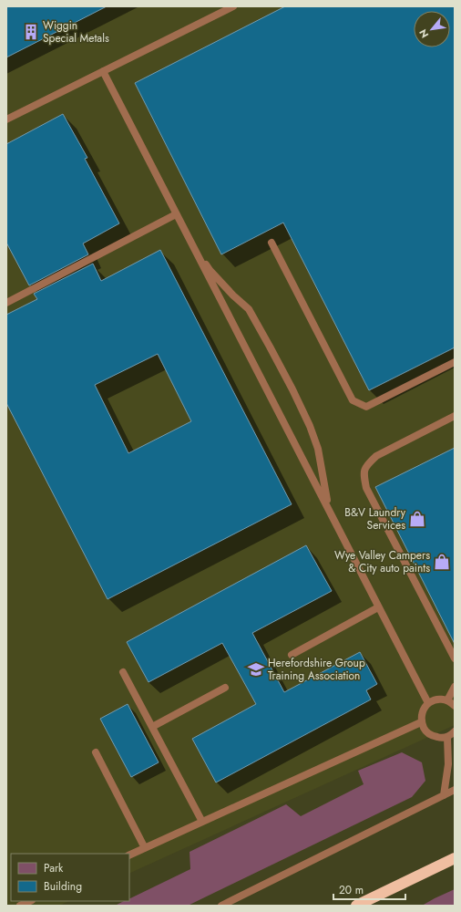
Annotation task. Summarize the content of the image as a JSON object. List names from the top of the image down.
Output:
{
  "places": {
    "building": ["Wiggin Special Metals"],
    "shop": ["B&V Laundry Services", "Wye Valley Campers & City auto paints"],
    "school or university": ["Herefordshire Group Training Association"]
  },
  "legend": ["Park", "Building"],
  "scale_bar": "20 m",
  "north": "bottom left"
}
